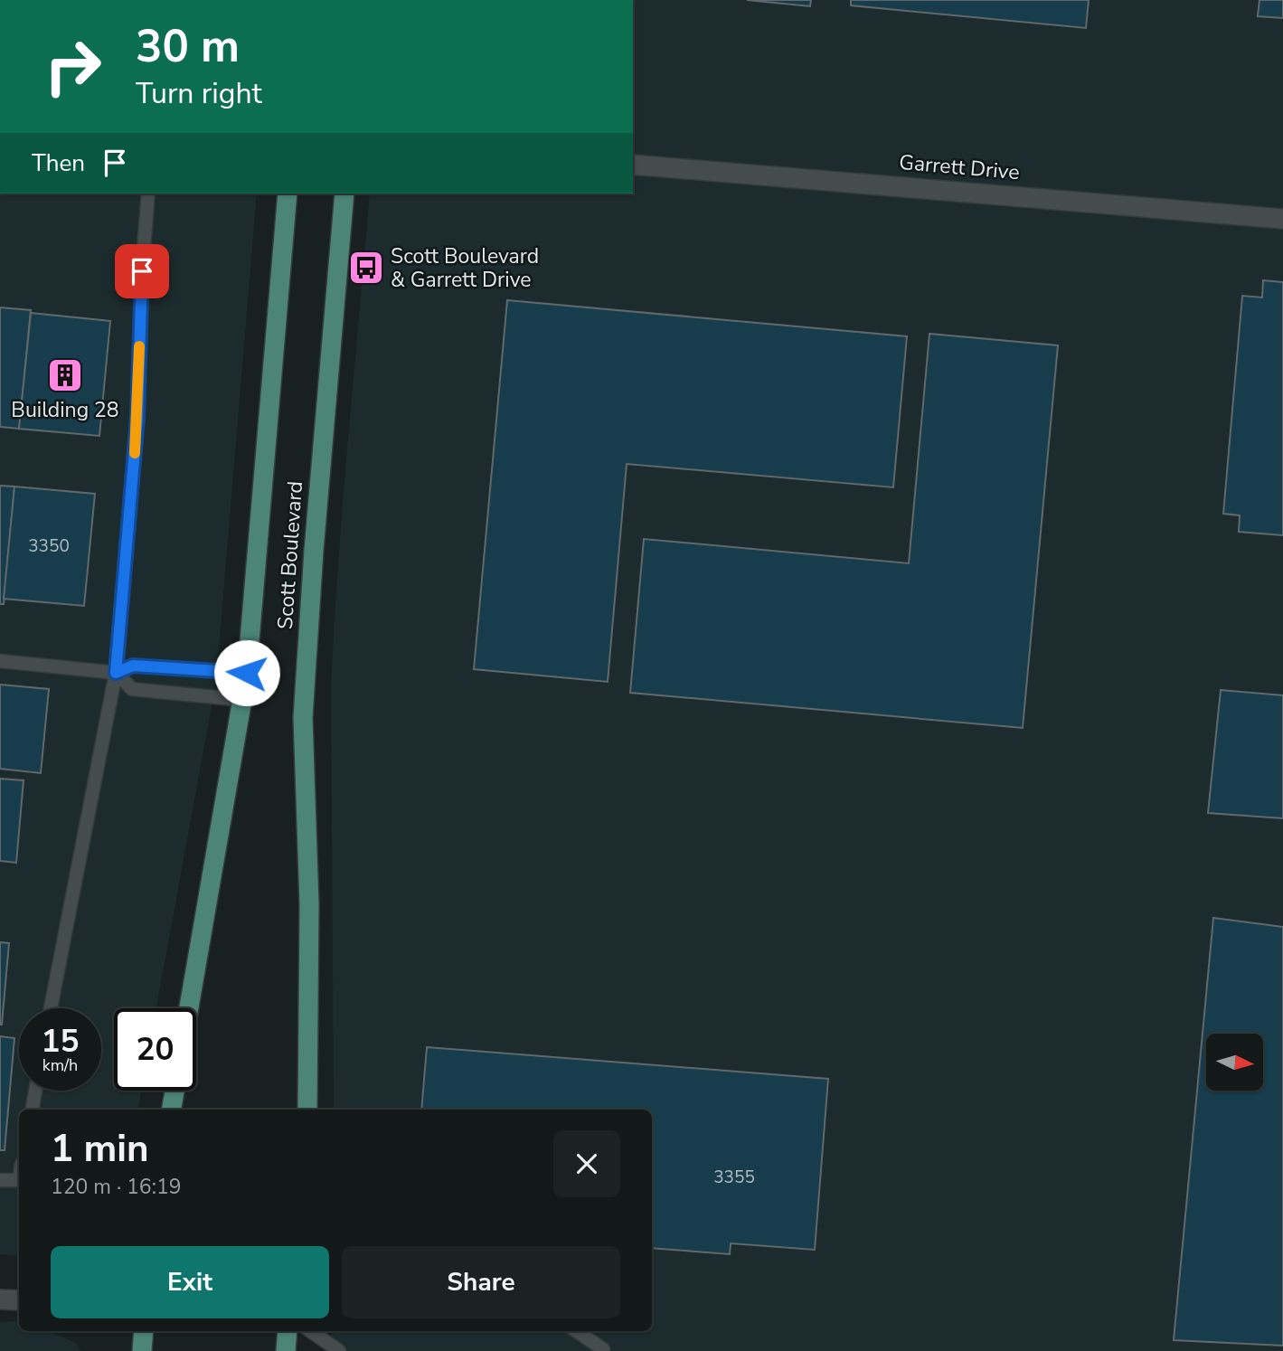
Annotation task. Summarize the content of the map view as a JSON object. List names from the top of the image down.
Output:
{
  "streets": {
    "main road": ["Scott Boulevard"],
    "street": ["Garrett Drive"]
  },
  "places": {
    "bus stop": ["Scott Boulevard & Garrett Drive"],
    "building": ["Building 28"]
  },
  "house_numbers": ["3350", "3355"],
  "north": "right",
  "page": {
    "turn": ["30 m", "Turn right"],
    "then": "Then",
    "speed": "15 km/h",
    "limit": "20",
    "heading": ["1 min", "120 m · 16:19"],
    "buttons": ["Exit", "Share"]
  }
}
